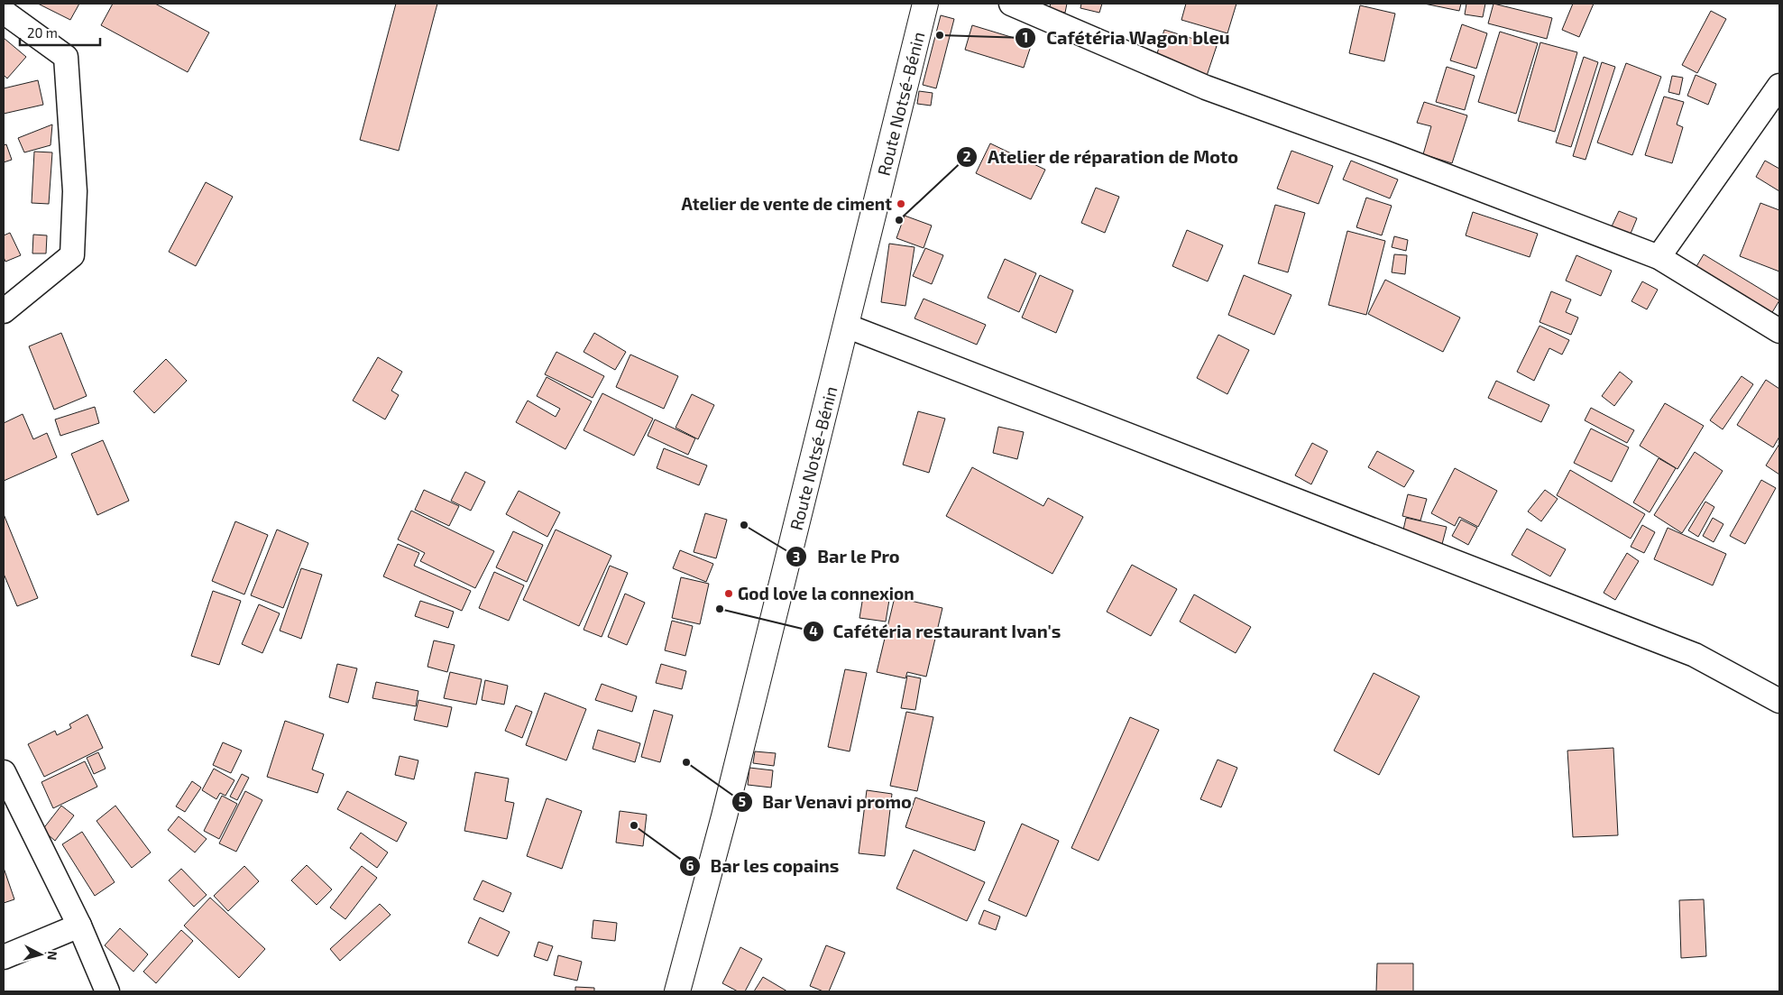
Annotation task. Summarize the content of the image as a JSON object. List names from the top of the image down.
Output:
{
  "streets": {
    "main road": ["Route Notsé-Bénin"]
  },
  "places": [
    "Cafétéria Wagon bleu",
    "Atelier de vente de ciment",
    "Atelier de réparation de Moto",
    "Bar le Pro",
    "God love la connexion",
    "Cafétéria restaurant Ivan's",
    "Bar Venavi promo",
    "Bar les copains"
  ],
  "scale_bar": "20 m",
  "north": "right"
}
